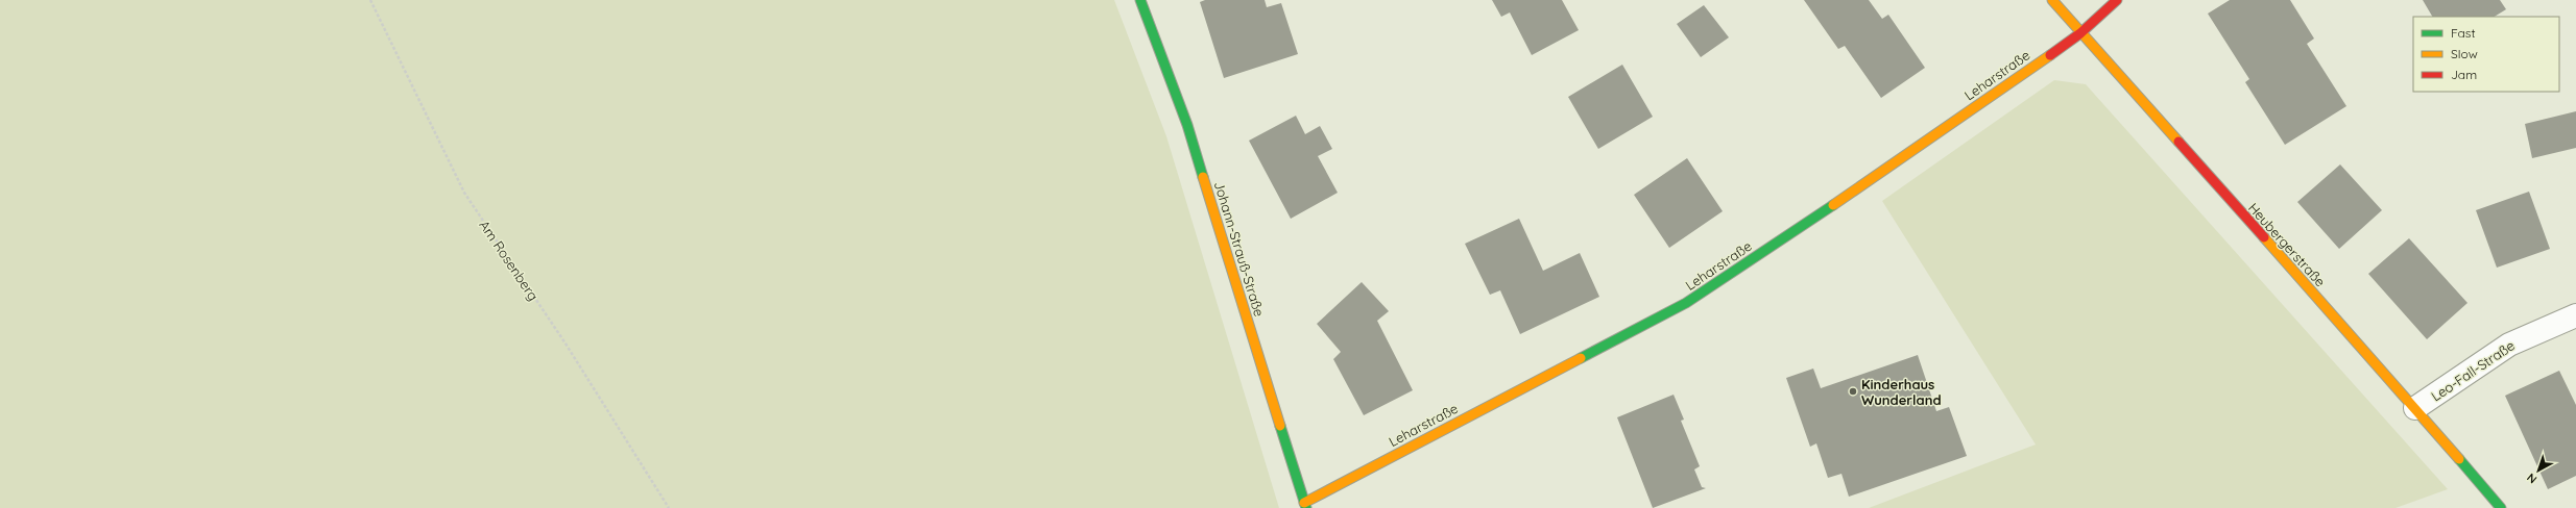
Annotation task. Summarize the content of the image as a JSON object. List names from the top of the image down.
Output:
{
  "streets": {
    "street": [
      "Leharstraße",
      "Heubergerstraße",
      "Johann-Strauß-Straße",
      "Leo-Fall-Straße"
    ],
    "path": ["Am Rosenberg"]
  },
  "crossings": [
    ["Leharstraße", "Heubergerstraße"],
    ["Leharstraße", "Johann-Strauß-Straße"],
    ["Heubergerstraße", "Leo-Fall-Straße"]
  ],
  "places": ["Kinderhaus Wunderland"],
  "legend": ["Fast", "Slow", "Jam"],
  "north": "bottom left"
}
